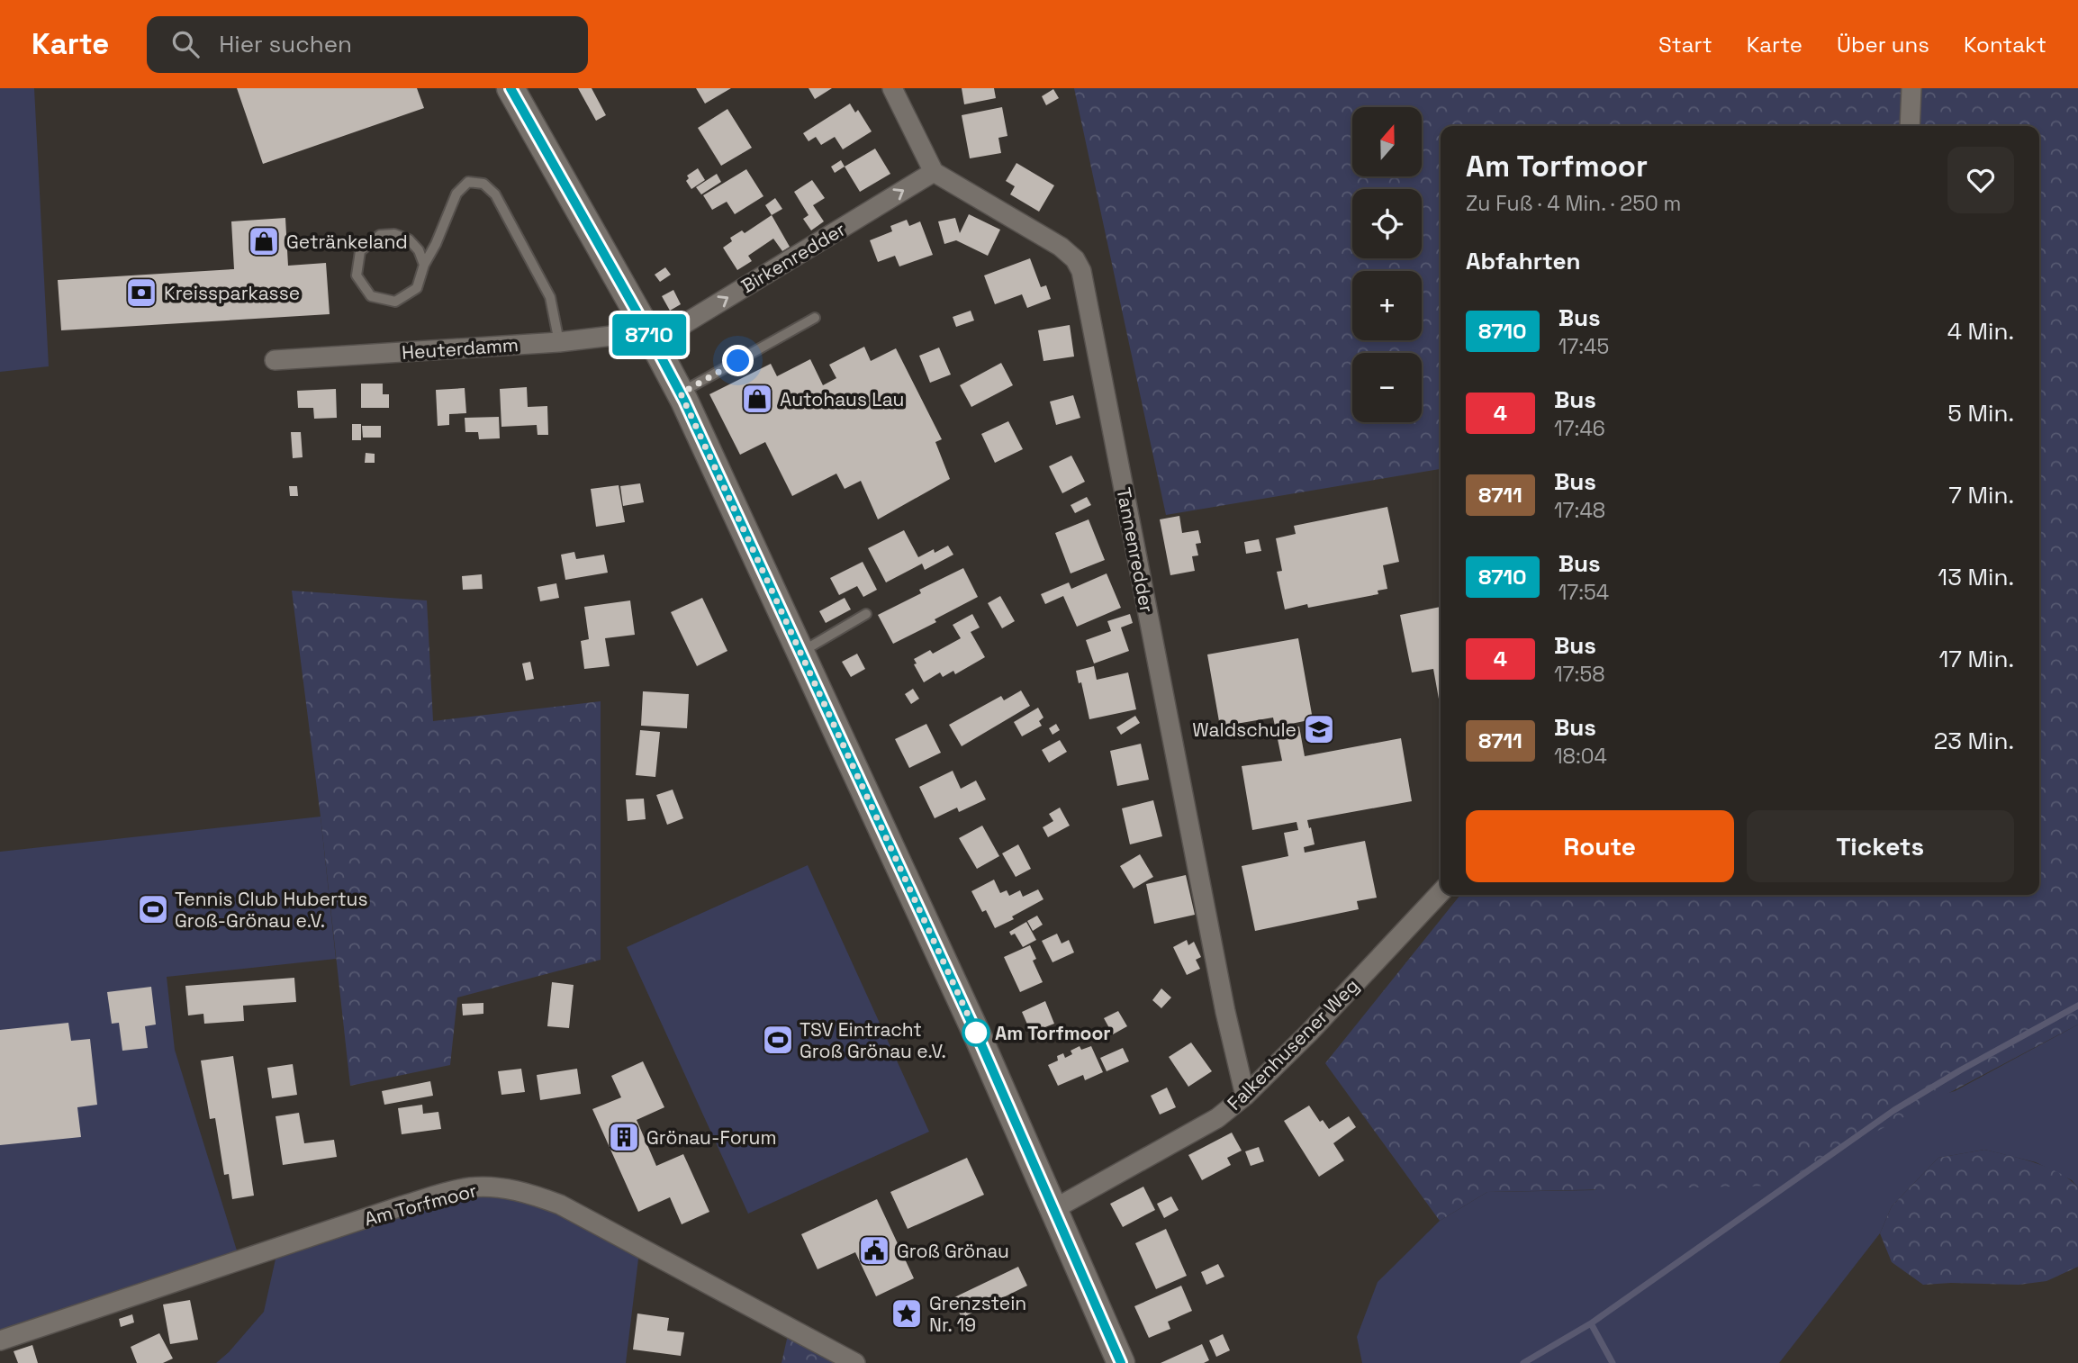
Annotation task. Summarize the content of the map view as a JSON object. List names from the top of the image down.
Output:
{
  "streets": {
    "street": [
      "Birkenredder",
      "Heuterdamm",
      "Tannenredder",
      "Falkenhusener Weg",
      "Am Torfmoor"
    ]
  },
  "crossings": [
    ["Birkenredder", "Heuterdamm"],
    ["Birkenredder", "Tannenredder"],
    ["Tannenredder", "Falkenhusener Weg"]
  ],
  "one_way": ["Birkenredder"],
  "places": {
    "shop": ["Getränkeland", "Autohaus Lau"],
    "bank": ["Kreissparkasse"],
    "school or university": ["Waldschule"],
    "sports": ["Tennis Club Hubertus Groß-Grönau e.V.", "TSV Eintracht Groß Grönau e.V."],
    "other": ["Am Torfmoor"],
    "building": ["Grönau-Forum"],
    "public building": ["Groß Grönau"],
    "place": ["Grenzstein Nr. 19"]
  },
  "lines": ["bus line 8710"],
  "north": "top",
  "page": {
    "header": "Karte",
    "search": "Hier suchen",
    "nav": [
      "Start",
      "Karte",
      "Über uns",
      "Kontakt"
    ],
    "on_map": "8710",
    "map_buttons": ["+", "−"],
    "heading": [
      ["Am Torfmoor", "Zu Fuß · 4 Min. · 250 m"],
      "Abfahrten"
    ],
    "list": [
      {
        "mark": "8710",
        "name": "Bus",
        "note": "17:45",
        "value": "4 Min."
      },
      {
        "mark": "4",
        "name": "Bus",
        "note": "17:46",
        "value": "5 Min."
      },
      {
        "mark": "8711",
        "name": "Bus",
        "note": "17:48",
        "value": "7 Min."
      },
      {
        "mark": "8710",
        "name": "Bus",
        "note": "17:54",
        "value": "13 Min."
      },
      {
        "mark": "4",
        "name": "Bus",
        "note": "17:58",
        "value": "17 Min."
      },
      {
        "mark": "8711",
        "name": "Bus",
        "note": "18:04",
        "value": "23 Min."
      }
    ],
    "buttons": ["Route", "Tickets"]
  }
}
